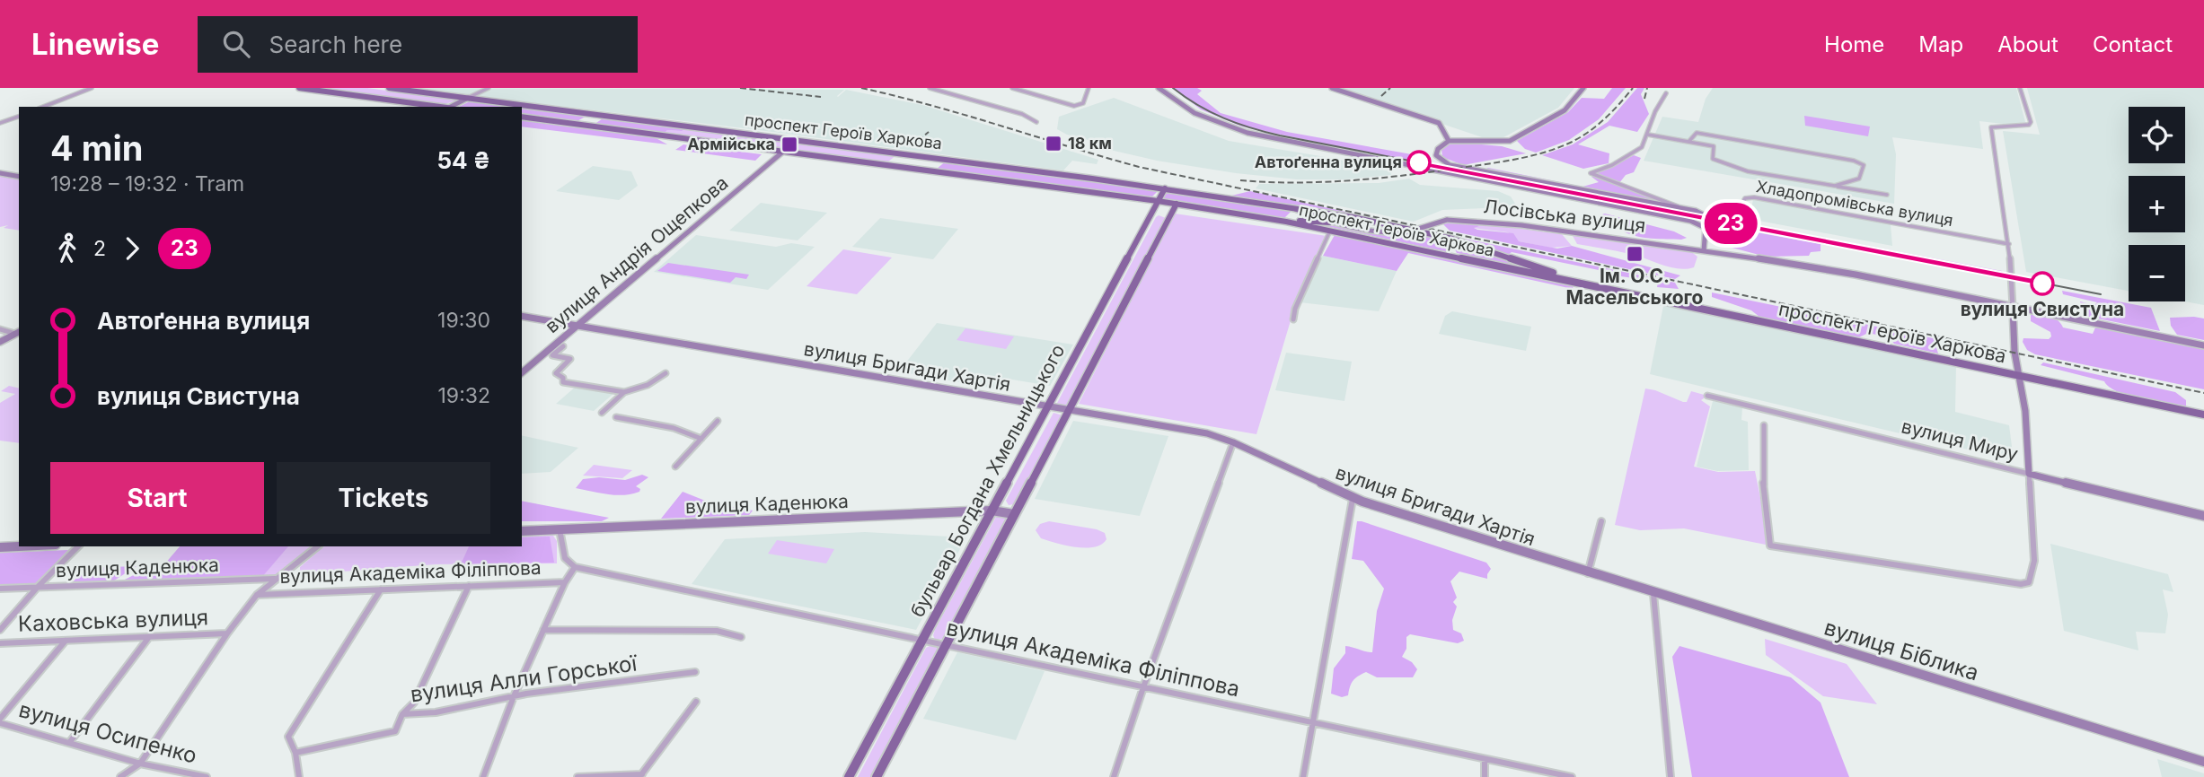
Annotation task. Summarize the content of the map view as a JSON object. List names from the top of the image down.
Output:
{
  "streets": {
    "main road": ["проспект Героїв Харкова", "бульвар Богдана Хмельницького"],
    "street": [
      "Хладопромівська вулиця",
      "Лосівська вулиця",
      "вулиця Андрія Ощепкова",
      "вулиця Бригади Хартія",
      "вулиця Миру",
      "вулиця Каденюка",
      "вулиця Академіка Філіппова",
      "Каховська вулиця",
      "вулиця Біблика",
      "вулиця Алли Горської",
      "вулиця Осипенко"
    ]
  },
  "crossings": [
    ["проспект Героїв Харкова", "Лосівська вулиця"],
    ["проспект Героїв Харкова", "вулиця Андрія Ощепкова"],
    ["проспект Героїв Харкова", "бульвар Богдана Хмельницького"],
    ["вулиця Андрія Ощепкова", "вулиця Бригади Хартія"],
    ["вулиця Бригади Хартія", "бульвар Богдана Хмельницького"],
    ["вулиця Бригади Хартія", "вулиця Біблика"],
    ["бульвар Богдана Хмельницького", "вулиця Каденюка"],
    ["бульвар Богдана Хмельницького", "вулиця Академіка Філіппова"],
    ["вулиця Каденюка", "вулиця Академіка Філіппова"]
  ],
  "places": {
    "transit": ["18 км", "Армійська", "Ім. О.С. Масельського"],
    "other": ["Автоґенна вулиця", "вулиця Свистуна"]
  },
  "lines": ["tram line 23"],
  "page": {
    "header": "Linewise",
    "search": "Search here",
    "nav": [
      "Home",
      "Map",
      "About",
      "Contact"
    ],
    "on_map": "23",
    "map_buttons": ["+", "−"],
    "heading": ["4 min", "19:28 – 19:32 · Tram", "54 ₴"],
    "legs": ["2", "23"],
    "list": [
      {
        "name": "Автоґенна вулиця",
        "value": "19:30"
      },
      {
        "name": "вулиця Свистуна",
        "value": "19:32"
      }
    ],
    "buttons": ["Start", "Tickets"]
  }
}
